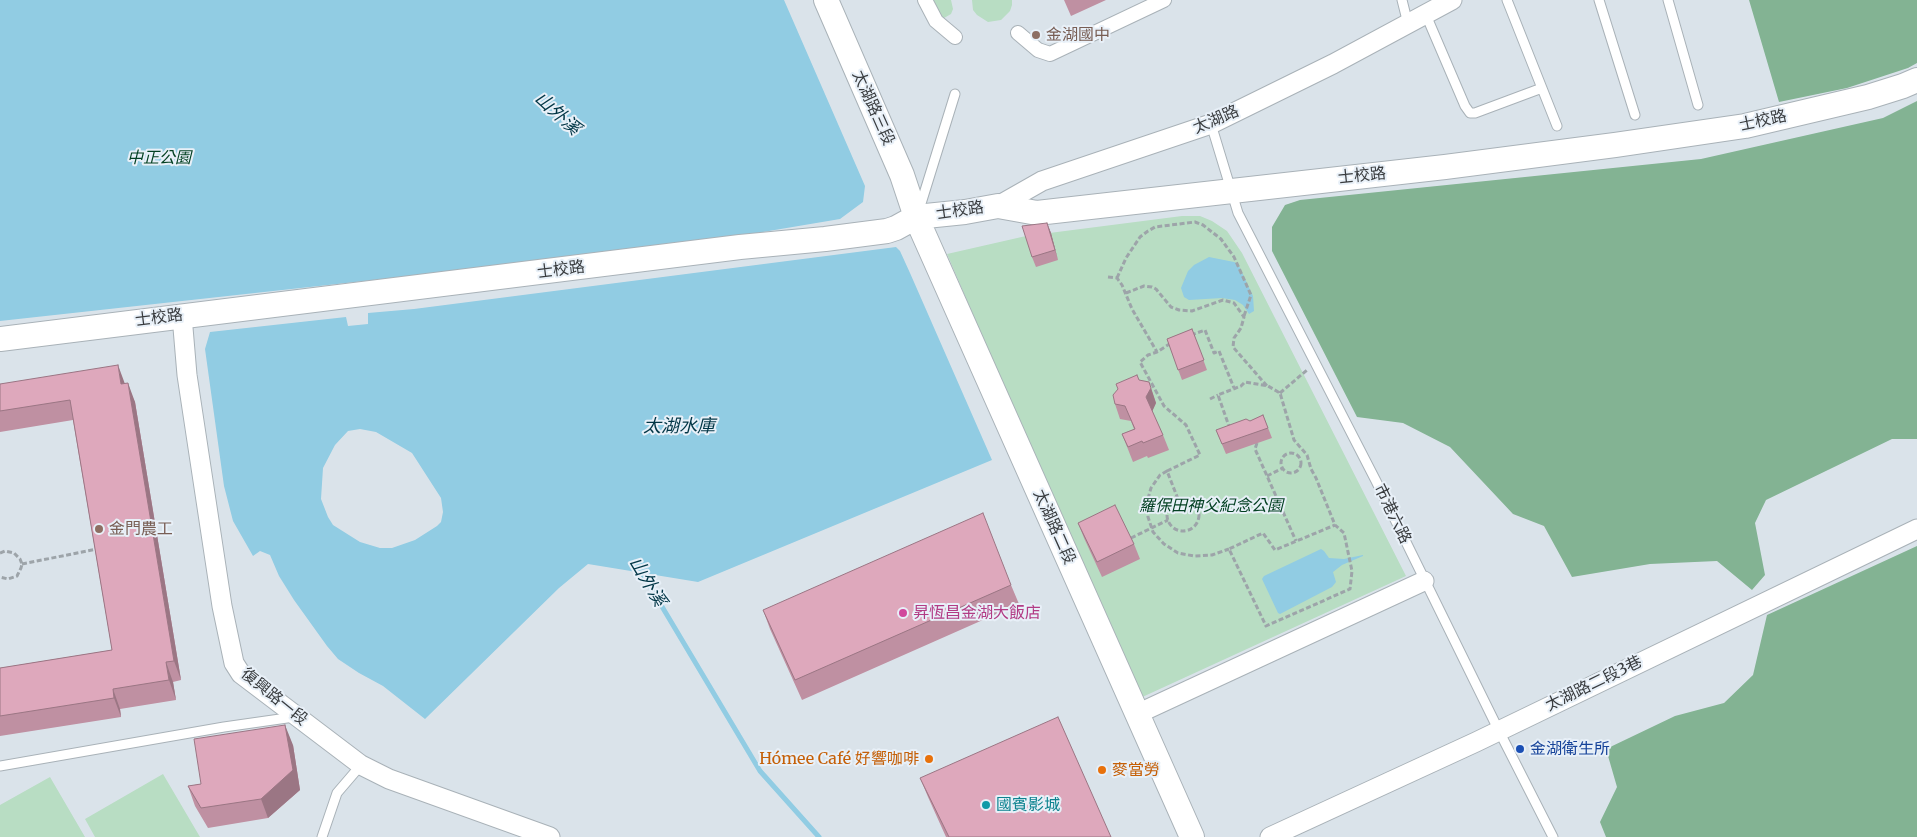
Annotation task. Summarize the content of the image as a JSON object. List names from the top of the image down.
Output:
{
  "streets": {
    "street": [
      "太湖路三段",
      "太湖路",
      "士校路",
      "太湖路二段",
      "太湖路二段3巷",
      "復興路一段"
    ],
    "lane": ["市港六路"]
  },
  "crossings": [
    ["太湖路三段", "士校路"],
    ["太湖路三段", "太湖路二段"],
    ["太湖路", "士校路"],
    ["太湖路", "市港六路"],
    ["士校路", "市港六路"],
    ["士校路", "太湖路二段"],
    ["士校路", "復興路一段"],
    ["市港六路", "太湖路二段3巷"]
  ],
  "water": ["山外溪", "太湖水庫"],
  "parks": ["中正公園", "羅保田神父紀念公園"],
  "places": [
    "金湖國中",
    "金門農工",
    "昇恆昌金湖大飯店",
    "金湖衛生所",
    "Hómee Café 好響咖啡",
    "麥當勞",
    "國賓影城"
  ]
}
